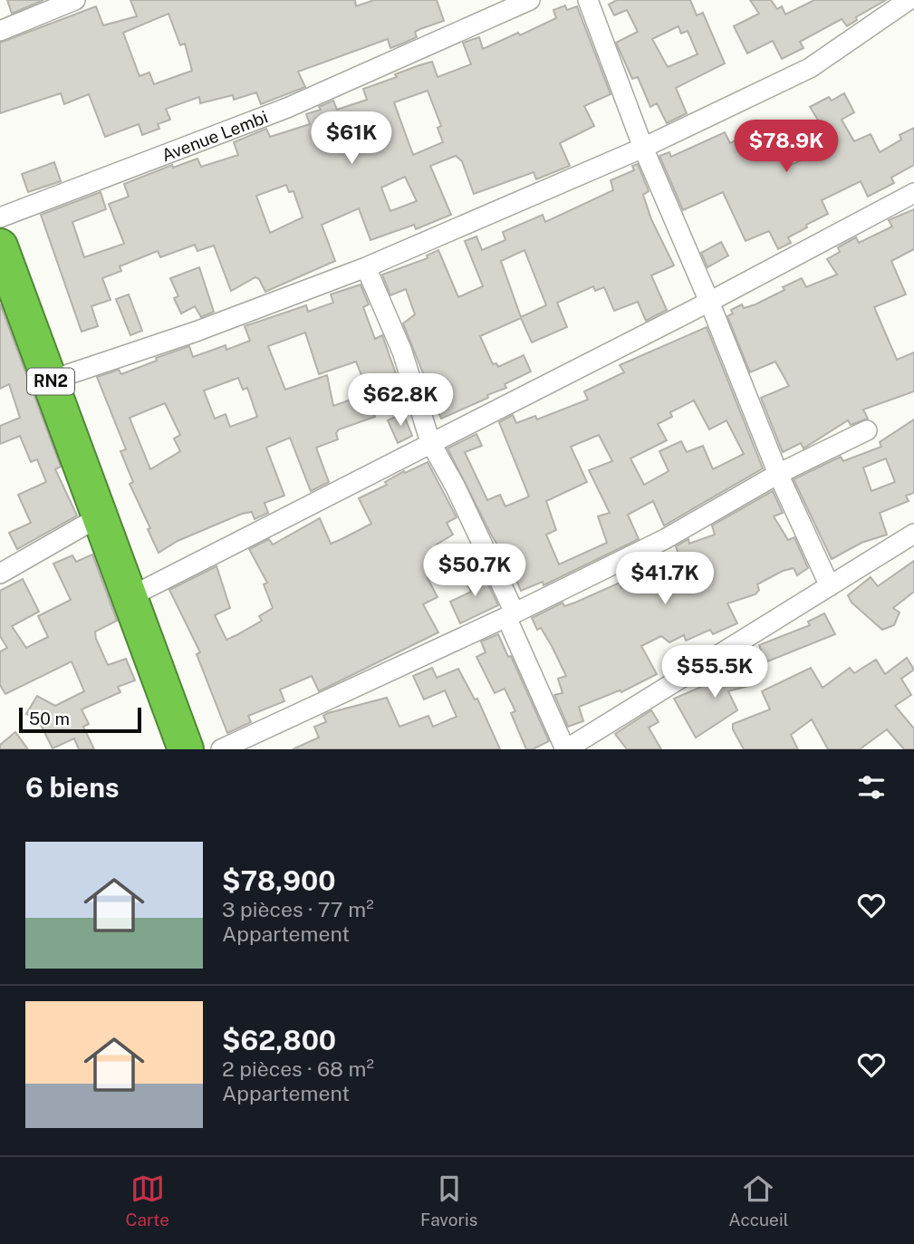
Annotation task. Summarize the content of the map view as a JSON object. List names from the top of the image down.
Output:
{
  "streets": {
    "highway": ["RN2"],
    "street": ["Avenue Lembi"]
  },
  "scale_bar": "50 m",
  "page": {
    "price": [
      "$61K",
      "$78.9K",
      "$62.8K",
      "$50.7K",
      "$41.7K",
      "$55.5K"
    ],
    "scale": "50 m",
    "heading": "6 biens",
    "list": [
      {
        "name": "$78,900",
        "note": "3 pièces · 77 m² · Appartement"
      },
      {
        "name": "$62,800",
        "note": "2 pièces · 68 m² · Appartement"
      }
    ],
    "tabs": ["Carte", "Favoris", "Accueil"]
  }
}
